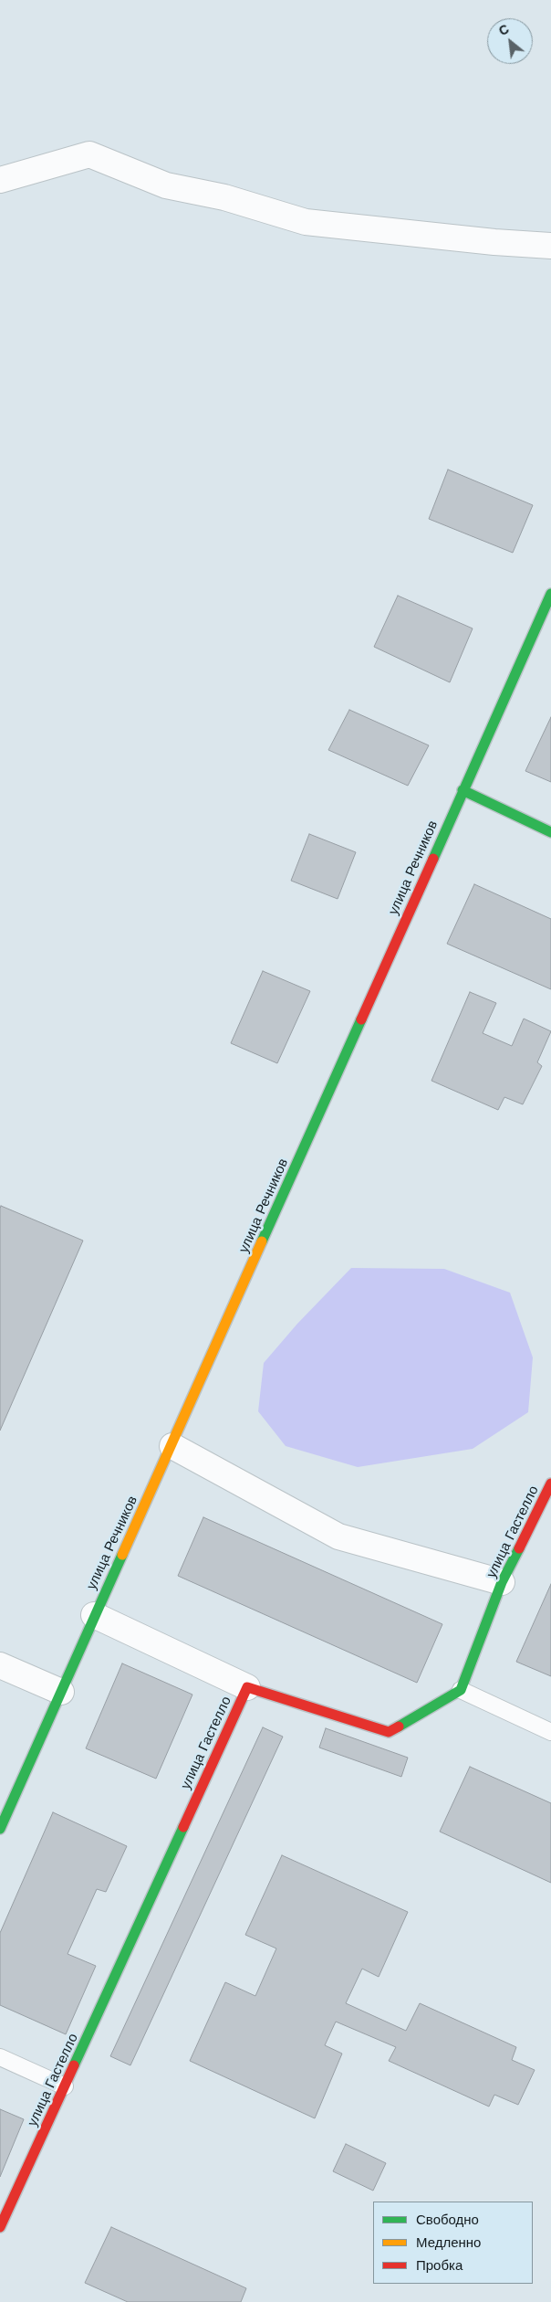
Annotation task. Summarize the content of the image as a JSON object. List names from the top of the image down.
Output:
{
  "streets": {
    "street": ["улица Речников", "улица Гастелло"]
  },
  "legend": ["Свободно", "Медленно", "Пробка"],
  "north": "top left"
}
